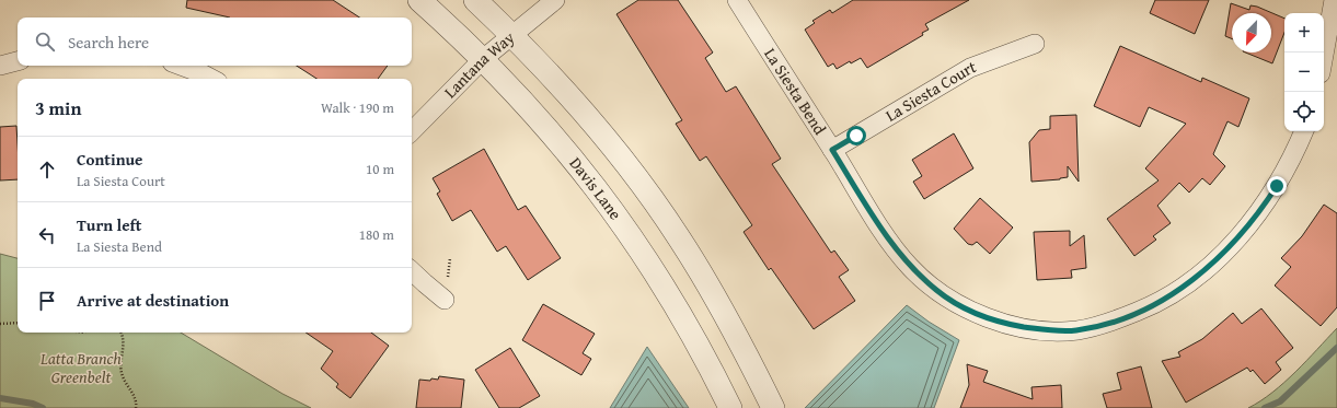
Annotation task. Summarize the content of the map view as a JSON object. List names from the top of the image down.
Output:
{
  "streets": {
    "street": [
      "Lantana Way",
      "La Siesta Bend",
      "La Siesta Court",
      "Davis Lane"
    ]
  },
  "crossings": [
    ["Lantana Way", "Davis Lane"],
    ["La Siesta Bend", "La Siesta Court"]
  ],
  "parks": ["Latta Branch Greenbelt"],
  "north": "bottom left",
  "page": {
    "map_buttons": ["+", "−"],
    "search": "Search here",
    "heading": ["3 min", "Walk · 190 m"],
    "list": [
      ["Continue", "La Siesta Court", "10 m"],
      ["Turn left", "La Siesta Bend", "180 m"],
      "Arrive at destination"
    ]
  }
}
